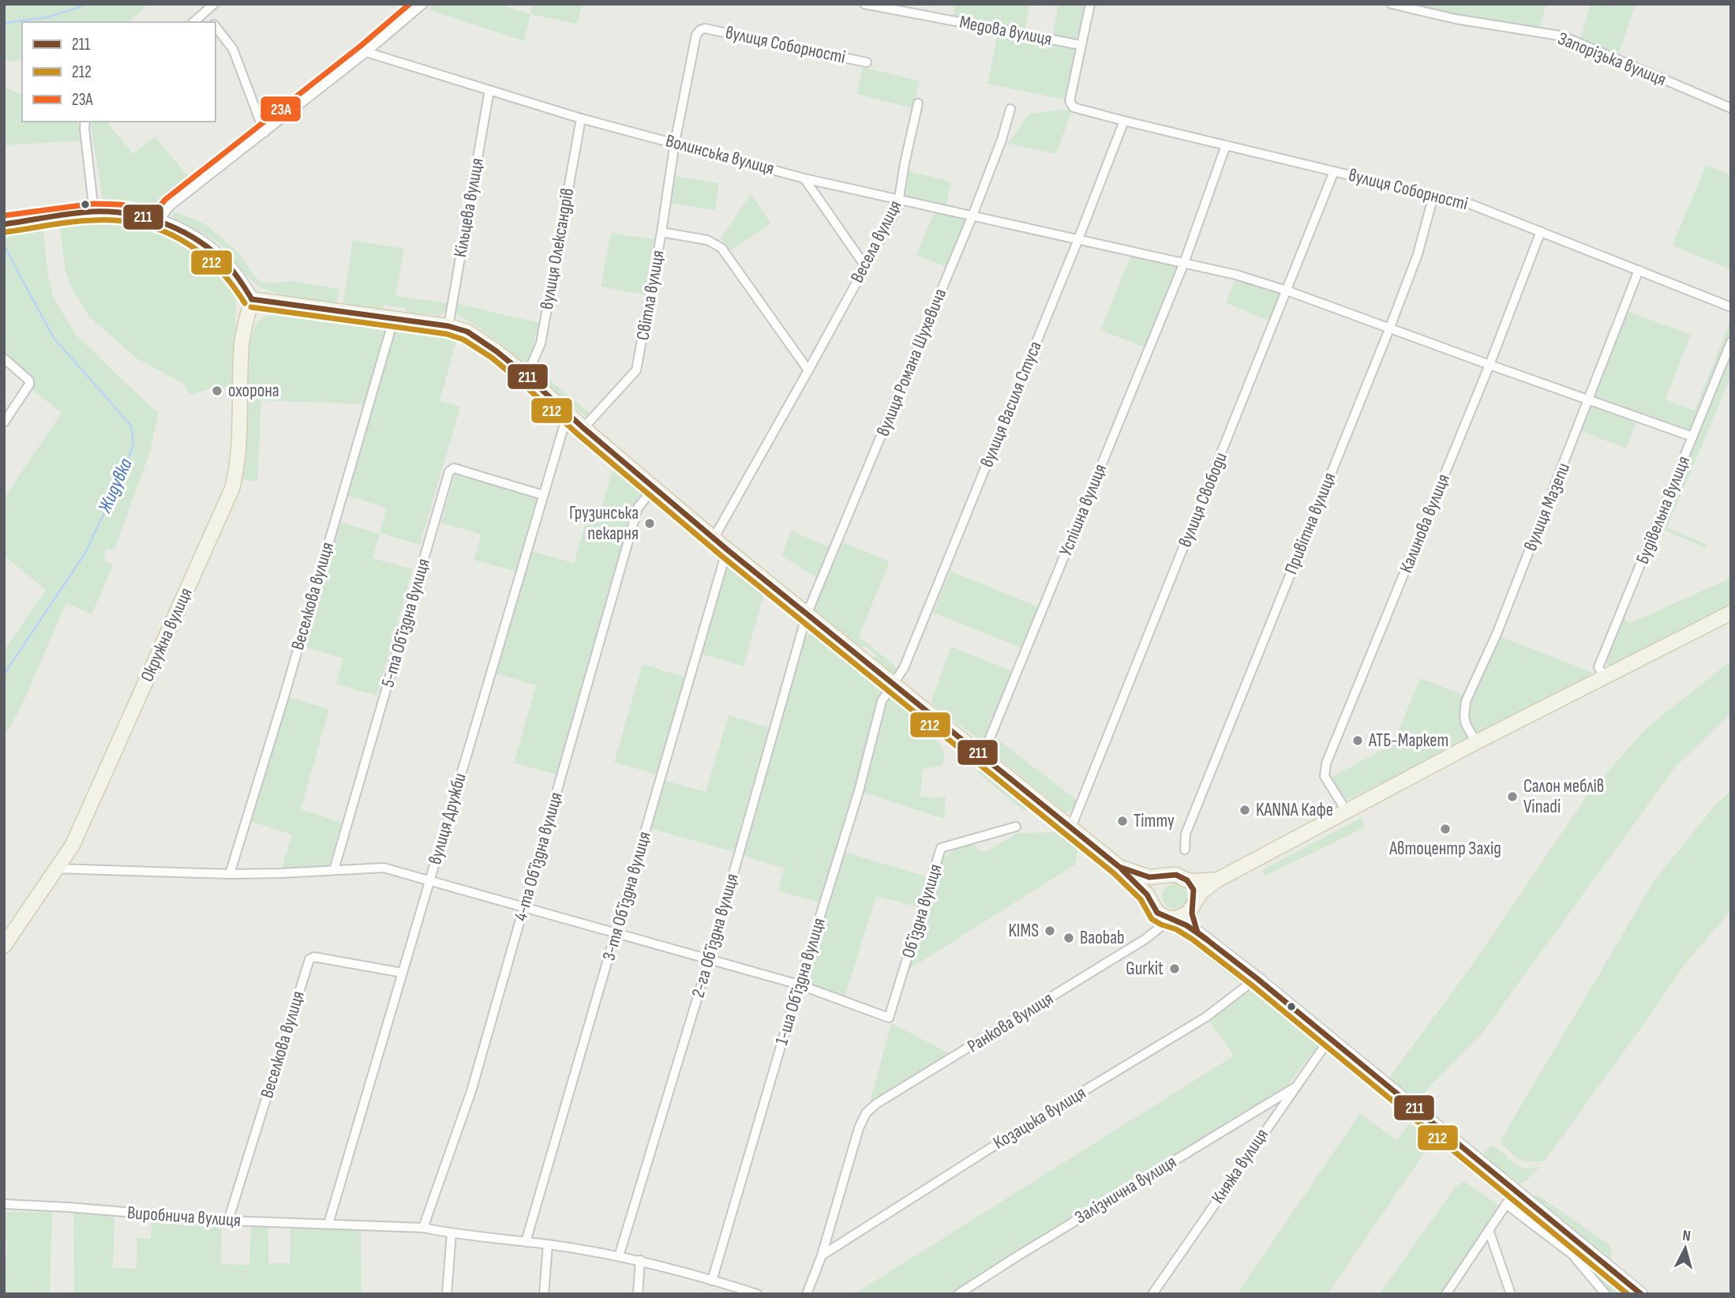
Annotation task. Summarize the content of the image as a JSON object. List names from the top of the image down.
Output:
{
  "streets": {
    "main road": ["Окружна вулиця"],
    "street": [
      "Медова вулиця",
      "вулиця Соборності",
      "Запорізька вулиця",
      "Волинська вулиця",
      "Кільцева вулиця",
      "Весела вулиця",
      "вулиця Олександрів",
      "Світла вулиця",
      "вулиця Романа Шухевича",
      "вулиця Василя Стуса",
      "вулиця Свободи",
      "вулиця Мазепи",
      "Успішна вулиця",
      "Будівельна вулиця",
      "Привітна вулиця",
      "Калинова вулиця",
      "Веселкова вулиця",
      "5-та Обʼїздна вулиця",
      "вулиця Дружби",
      "4-та Обʼїздна вулиця",
      "3-тя Обʼїздна вулиця",
      "Обʼїздна вулиця",
      "2-га Обʼїздна вулиця",
      "1-ша Обʼїздна вулиця",
      "Ранкова вулиця",
      "Козацька вулиця",
      "Княжа вулиця",
      "Залізнична вулиця",
      "Виробнича вулиця"
    ]
  },
  "crossings": [
    ["Медова вулиця", "вулиця Соборності"],
    ["вулиця Соборності", "Світла вулиця"],
    ["вулиця Соборності", "вулиця Василя Стуса"],
    ["вулиця Соборності", "вулиця Свободи"],
    ["вулиця Соборності", "вулиця Мазепи"],
    ["вулиця Соборності", "Успішна вулиця"],
    ["вулиця Соборності", "Привітна вулиця"],
    ["вулиця Соборності", "Калинова вулиця"],
    ["Волинська вулиця", "Кільцева вулиця"],
    ["Волинська вулиця", "Весела вулиця"],
    ["Волинська вулиця", "вулиця Олександрів"],
    ["Волинська вулиця", "Світла вулиця"],
    ["Волинська вулиця", "вулиця Романа Шухевича"],
    ["Волинська вулиця", "вулиця Василя Стуса"],
    ["Волинська вулиця", "вулиця Свободи"],
    ["Волинська вулиця", "вулиця Мазепи"],
    ["Волинська вулиця", "Успішна вулиця"],
    ["Волинська вулиця", "Будівельна вулиця"],
    ["Волинська вулиця", "Привітна вулиця"],
    ["Волинська вулиця", "Калинова вулиця"],
    ["вулиця Романа Шухевича", "2-га Обʼїздна вулиця"],
    ["вулиця Василя Стуса", "1-ша Обʼїздна вулиця"],
    ["Веселкова вулиця", "вулиця Дружби"],
    ["Веселкова вулиця", "Виробнича вулиця"],
    ["5-та Обʼїздна вулиця", "вулиця Дружби"],
    ["вулиця Дружби", "Виробнича вулиця"],
    ["4-та Обʼїздна вулиця", "Виробнича вулиця"],
    ["3-тя Обʼїздна вулиця", "Виробнича вулиця"],
    ["Обʼїздна вулиця", "1-ша Обʼїздна вулиця"],
    ["2-га Обʼїздна вулиця", "Виробнича вулиця"],
    ["1-ша Обʼїздна вулиця", "Виробнича вулиця"],
    ["Ранкова вулиця", "Козацька вулиця"],
    ["Княжа вулиця", "Залізнична вулиця"]
  ],
  "water": ["Жидувка"],
  "places": [
    "охорона",
    "Грузинська пекарня",
    "АТБ-Маркет",
    "Салон меблів Vinadi",
    "KANNA Кафе",
    "Timmy",
    "Автоцентр Захід",
    "KIMS",
    "Baobab",
    "Gurkit"
  ],
  "lines": ["transit line 23А", "transit line 211", "transit line 212"],
  "legend": ["211", "212", "23А"],
  "north": "top"
}
